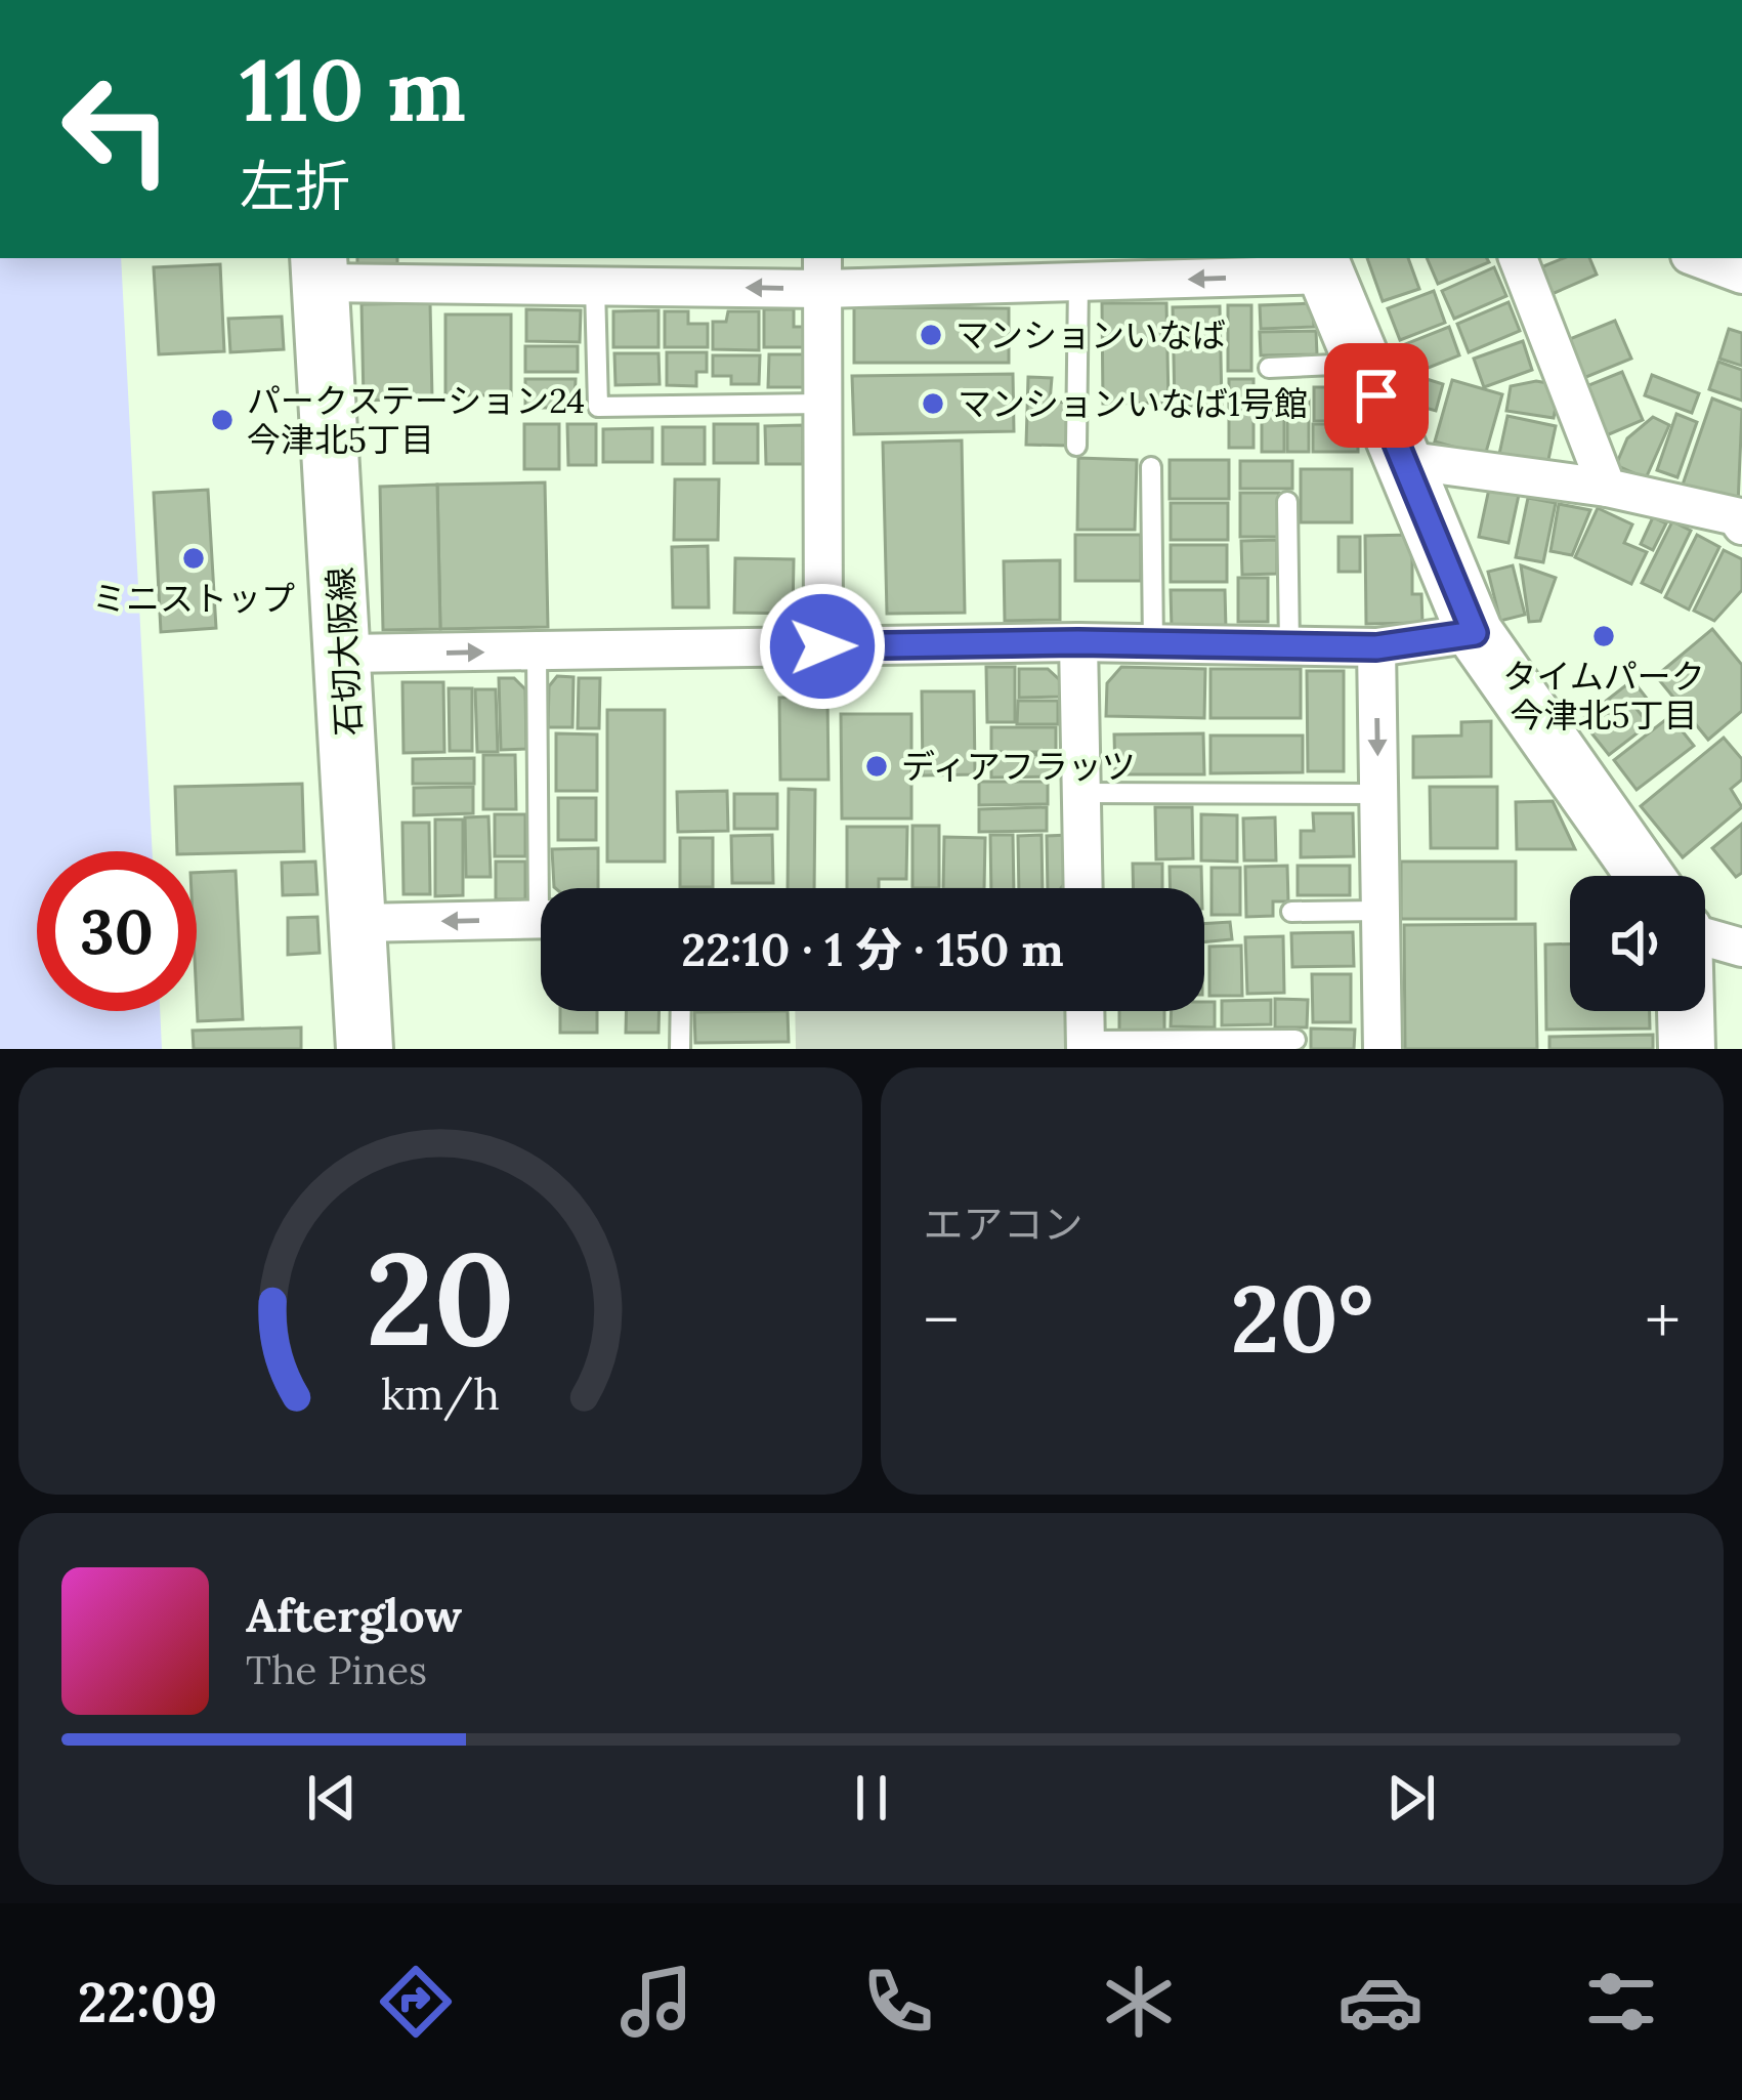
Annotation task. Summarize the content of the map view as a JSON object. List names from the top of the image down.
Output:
{
  "streets": {
    "street": ["石切大阪線"]
  },
  "places": [
    "マンションいなば",
    "マンションいなば1号館",
    "パークステーション24 今津北5丁目",
    "ミニストップ",
    "タイムパーク 今津北5丁目",
    "ディアフラッツ"
  ],
  "page": {
    "turn": ["110 m", "左折"],
    "limit": "30",
    "trip": "22:10 · 1 分 · 150 m",
    "tile": "エアコン",
    "heat": ["−", "20°", "+"],
    "song": ["Afterglow", "The Pines"],
    "tabs": "22:09",
    "gauge": ["20", "km/h"]
  }
}
